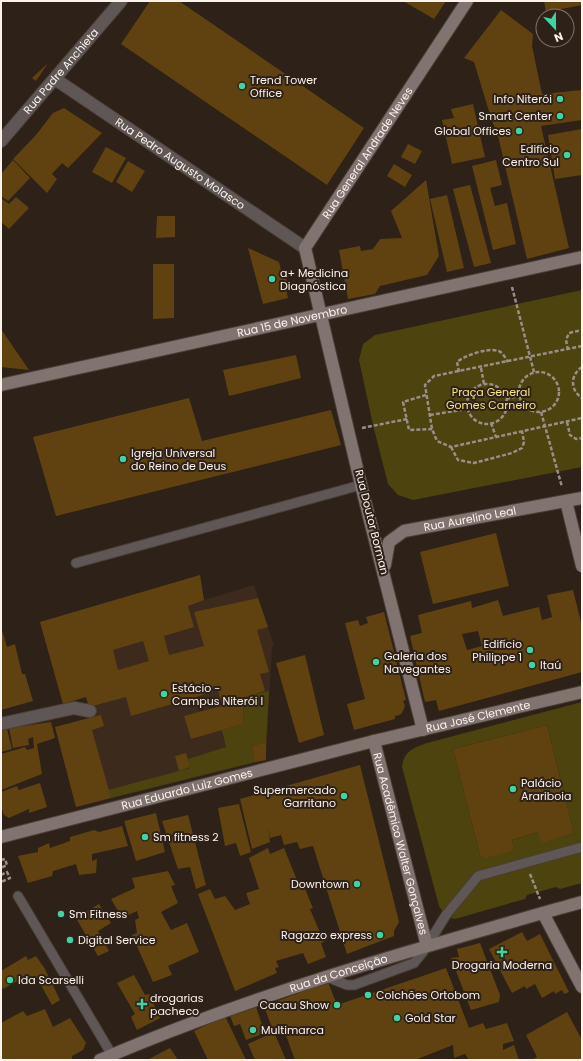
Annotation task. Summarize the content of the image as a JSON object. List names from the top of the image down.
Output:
{
  "streets": {
    "street": [
      "Rua Padre Anchieta",
      "Rua General Andrade Neves",
      "Rua Pedro Augusto Molasco",
      "Rua 15 de Novembro",
      "Rua Aurelino Leal",
      "Rua Doutor Borman",
      "Rua José Clemente",
      "Rua Eduardo Luiz Gomes",
      "Rua Acadêmico Walter Gonçalves",
      "Rua da Conceição"
    ]
  },
  "crossings": [
    ["Rua Padre Anchieta", "Rua Pedro Augusto Molasco"],
    ["Rua General Andrade Neves", "Rua Pedro Augusto Molasco"],
    ["Rua 15 de Novembro", "Rua Doutor Borman"],
    ["Rua Aurelino Leal", "Rua Doutor Borman"],
    ["Rua Doutor Borman", "Rua José Clemente"],
    ["Rua José Clemente", "Rua Eduardo Luiz Gomes"],
    ["Rua José Clemente", "Rua Acadêmico Walter Gonçalves"],
    ["Rua Eduardo Luiz Gomes", "Rua Acadêmico Walter Gonçalves"],
    ["Rua Acadêmico Walter Gonçalves", "Rua da Conceição"]
  ],
  "parks": ["Praça General Gomes Carneiro"],
  "places": {
    "other": [
      "Trend Tower Office",
      "Info Niterói",
      "Smart Center",
      "Global Offices",
      "Edifício Centro Sul",
      "a+ Medicina Diagnóstica",
      "Igreja Universal do Reino de Deus",
      "Edifício Philippe 1",
      "Galeria dos Navegantes",
      "Itaú",
      "Estácio - Campus Niterói I",
      "Palácio Arariboia",
      "Supermercado Garritano",
      "Sm fitness 2",
      "Downtown",
      "Sm Fitness",
      "Ragazzo express",
      "Digital Service",
      "Ida Scarselli",
      "Colchões Ortobom",
      "Cacau Show",
      "Gold Star",
      "Multimarca"
    ],
    "health": ["Drogaria Moderna", "drogarias pacheco"]
  },
  "north": "bottom"
}
